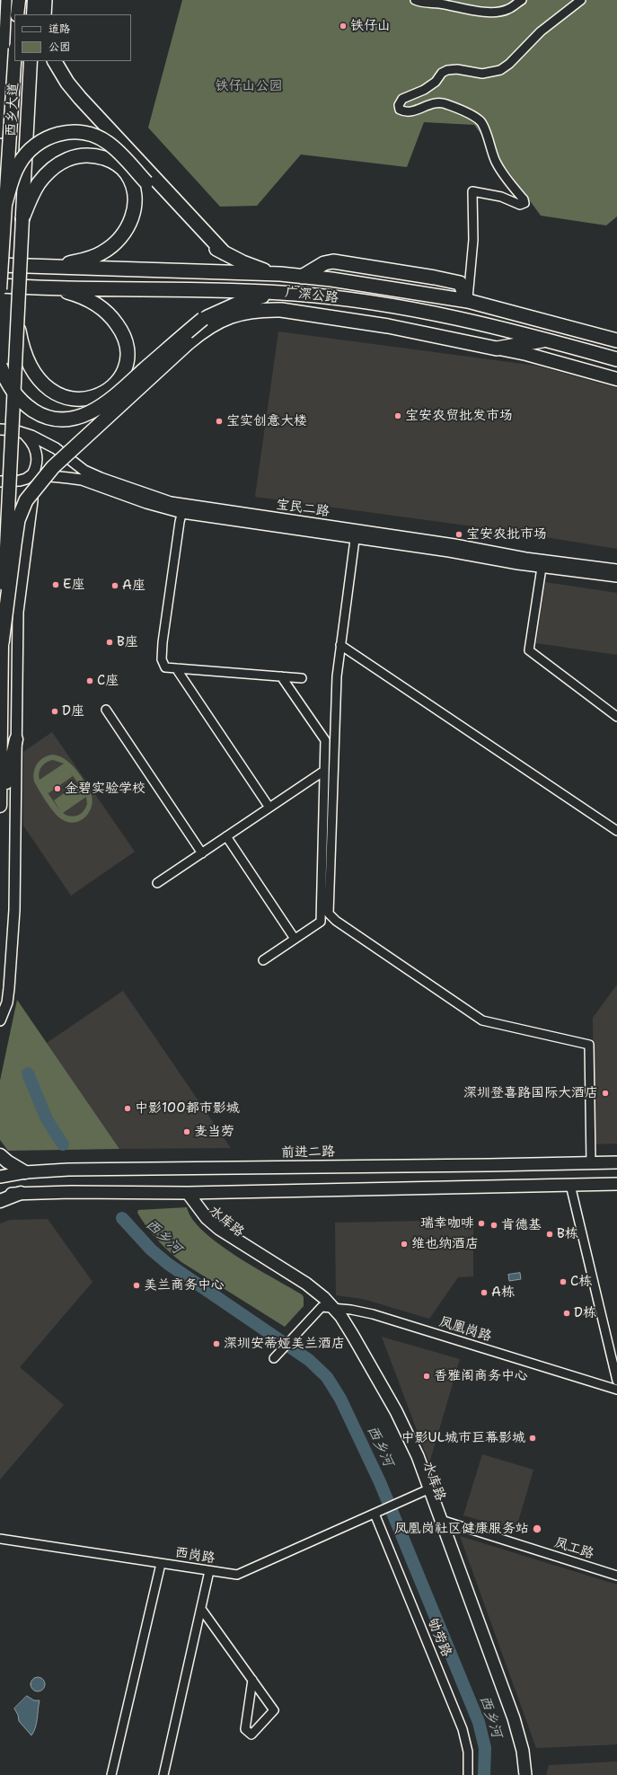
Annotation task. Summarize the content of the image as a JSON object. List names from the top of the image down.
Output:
{
  "streets": {
    "highway": ["广深公路"],
    "main road": ["西乡大道", "前进二路", "水库路"],
    "street": [
      "宝民二路",
      "凤凰岗路",
      "凤工路",
      "西岗路",
      "劬劳路"
    ]
  },
  "crossings": [
    ["水库路", "凤凰岗路"],
    ["水库路", "凤工路"],
    ["水库路", "西岗路"],
    ["西岗路", "劬劳路"]
  ],
  "water": ["西乡河"],
  "parks": ["铁仔山公园"],
  "places": [
    "铁仔山",
    "宝安农贸批发市场",
    "宝实创意大楼",
    "宝安农批市场",
    "E座",
    "A座",
    "B座",
    "C座",
    "D座",
    "金碧实验学校",
    "深圳登喜路国际大酒店",
    "中影100都市影城",
    "麦当劳",
    "瑞幸咖啡",
    "肯德基",
    "B栋",
    "维也纳酒店",
    "C栋",
    "美兰商务中心",
    "A栋",
    "D栋",
    "深圳安蒂娅美兰酒店",
    "香雅阁商务中心",
    "中影UL城市巨幕影城",
    "凤凰岗社区健康服务站"
  ],
  "legend": ["道路", "公园"]
}
